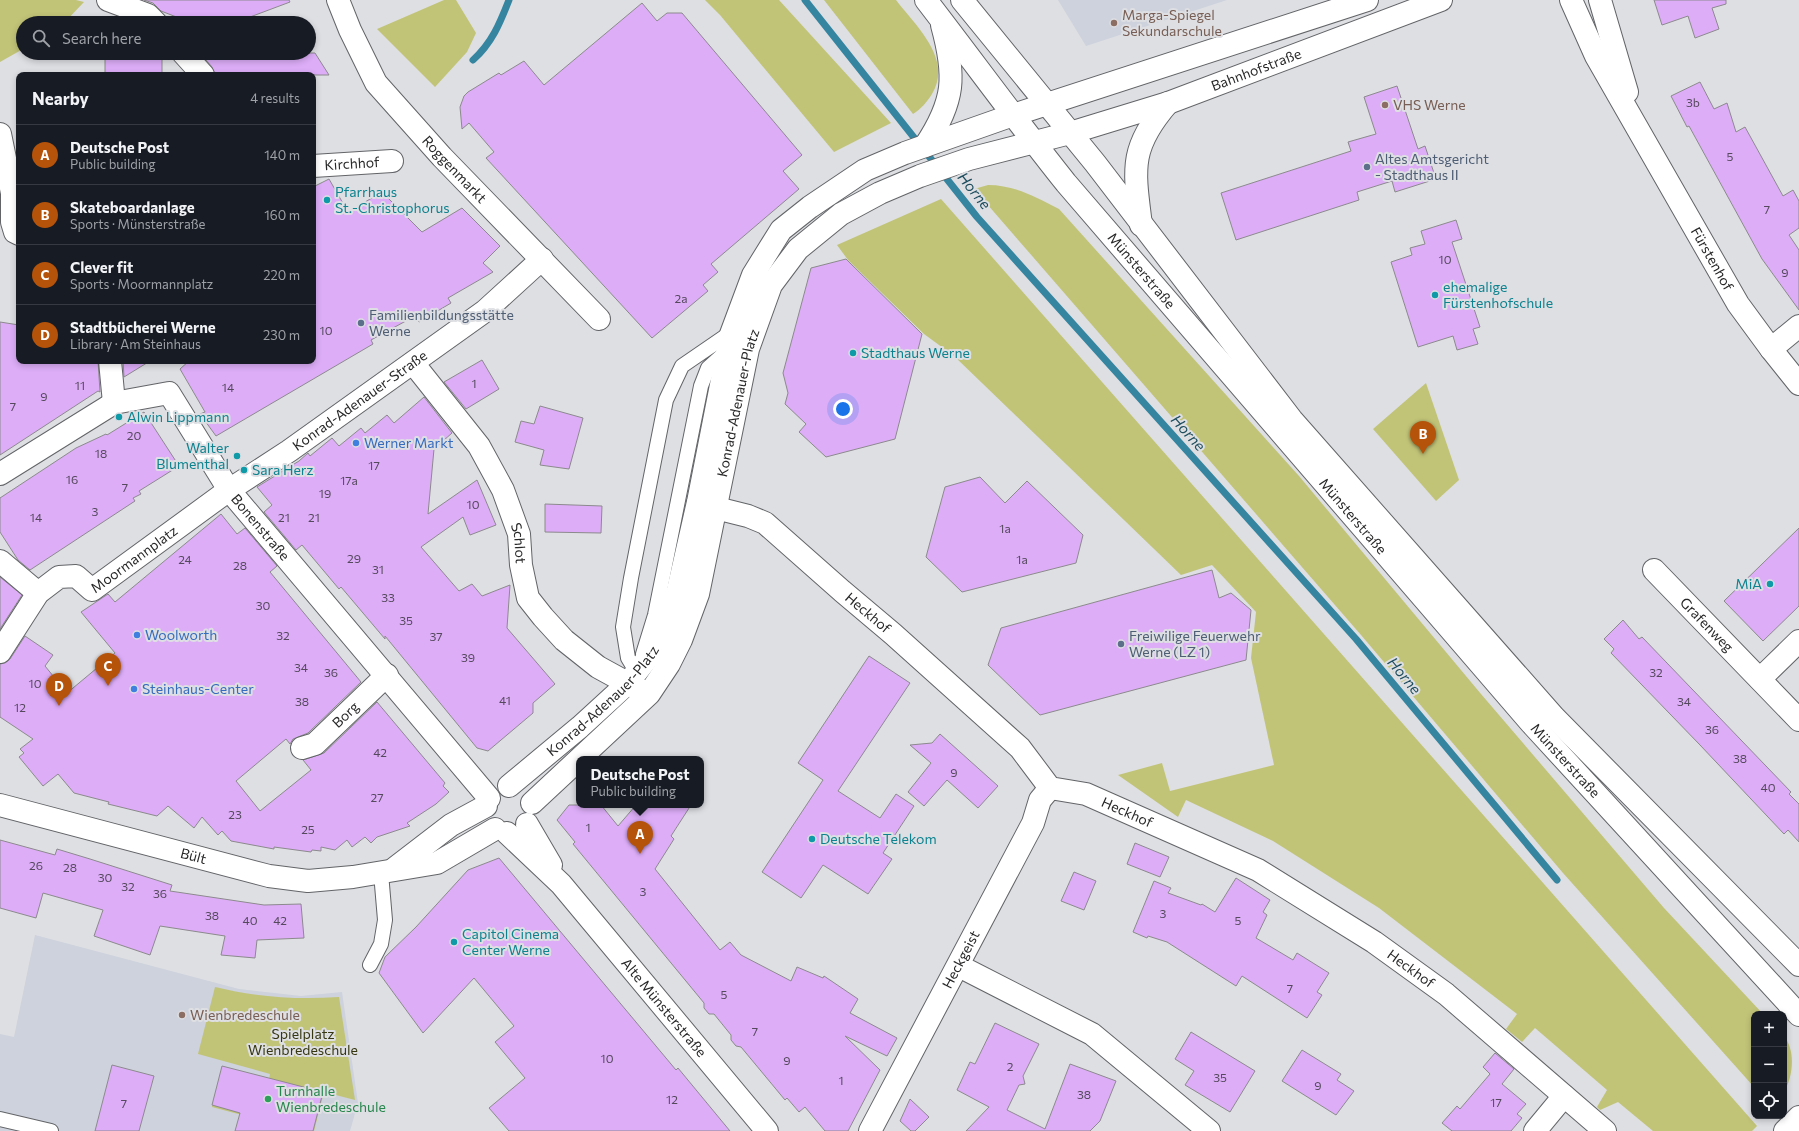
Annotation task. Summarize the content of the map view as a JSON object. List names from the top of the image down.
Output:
{
  "streets": {
    "street": [
      "Bahnhofstraße",
      "Kirchhof",
      "Roggenmarkt",
      "Fürstenhof",
      "Münsterstraße",
      "Konrad-Adenauer-Straße",
      "Konrad-Adenauer-Platz",
      "Bonenstraße",
      "Schlot",
      "Moormannplatz",
      "Heckhof",
      "Grafenweg",
      "Borg",
      "Bült",
      "Heckgeist",
      "Alte Münsterstraße"
    ]
  },
  "crossings": [
    ["Bahnhofstraße", "Münsterstraße"],
    ["Bahnhofstraße", "Konrad-Adenauer-Platz"],
    ["Roggenmarkt", "Konrad-Adenauer-Straße"],
    ["Münsterstraße", "Konrad-Adenauer-Platz"],
    ["Konrad-Adenauer-Straße", "Bonenstraße"],
    ["Konrad-Adenauer-Straße", "Schlot"],
    ["Konrad-Adenauer-Straße", "Moormannplatz"],
    ["Konrad-Adenauer-Platz", "Bonenstraße"],
    ["Konrad-Adenauer-Platz", "Schlot"],
    ["Konrad-Adenauer-Platz", "Heckhof"],
    ["Konrad-Adenauer-Platz", "Bült"],
    ["Konrad-Adenauer-Platz", "Alte Münsterstraße"],
    ["Bonenstraße", "Moormannplatz"],
    ["Bonenstraße", "Borg"],
    ["Bonenstraße", "Bült"],
    ["Bonenstraße", "Alte Münsterstraße"],
    ["Heckhof", "Heckgeist"],
    ["Bült", "Alte Münsterstraße"]
  ],
  "water": ["Horne"],
  "parks": ["Spielplatz Wienbredeschule"],
  "places": [
    "Marga-Spiegel Sekundarschule",
    "VHS Werne",
    "Altes Amtsgericht - Stadthaus II",
    "Pfarrhaus St.-Christophorus",
    "ehemalige Fürstenhofschule",
    "Familienbildungsstätte Werne",
    "Stadthaus Werne",
    "Alwin Lippmann",
    "Werner Markt",
    "Walter Blumenthal",
    "Sara Herz",
    "MiA",
    "Woolworth",
    "Freiwilige Feuerwehr Werne (LZ 1)",
    "Steinhaus-Center",
    "Deutsche Telekom",
    "Capitol Cinema Center Werne",
    "Wienbredeschule",
    "Turnhalle Wienbredeschule"
  ],
  "house_numbers": [
    "3b",
    "5",
    "7",
    "10",
    "9",
    "2a",
    "10",
    "1",
    "11",
    "14",
    "9",
    "7",
    "20",
    "18",
    "17",
    "16",
    "17a",
    "7",
    "19",
    "10",
    "3",
    "14",
    "21",
    "21",
    "1a",
    "29",
    "24",
    "1a",
    "28",
    "31",
    "33",
    "30",
    "35",
    "32",
    "37",
    "39",
    "34",
    "36",
    "32",
    "10",
    "41",
    "38",
    "34",
    "12",
    "36",
    "42",
    "38",
    "9",
    "40",
    "27",
    "23",
    "1",
    "25",
    "26",
    "28",
    "30",
    "32",
    "3",
    "36",
    "3",
    "38",
    "40",
    "42",
    "5",
    "7",
    "5",
    "7",
    "10",
    "9",
    "2",
    "35",
    "1",
    "9",
    "38",
    "12",
    "17",
    "7"
  ],
  "page": {
    "search": "Search here",
    "heading": ["Nearby", "4 results"],
    "list": [
      {
        "mark": "A",
        "name": "Deutsche Post",
        "note": "Public building",
        "value": "140 m"
      },
      {
        "mark": "B",
        "name": "Skateboardanlage",
        "note": "Sports · Münsterstraße",
        "value": "160 m"
      },
      {
        "mark": "C",
        "name": "Clever fit",
        "note": "Sports · Moormannplatz",
        "value": "220 m"
      },
      {
        "mark": "D",
        "name": "Stadtbücherei Werne",
        "note": "Library · Am Steinhaus",
        "value": "230 m"
      }
    ],
    "pins": [
      "B",
      "C",
      "D",
      "A"
    ],
    "popup": ["Deutsche Post", "Public building"],
    "map_buttons": ["+", "−"]
  }
}
